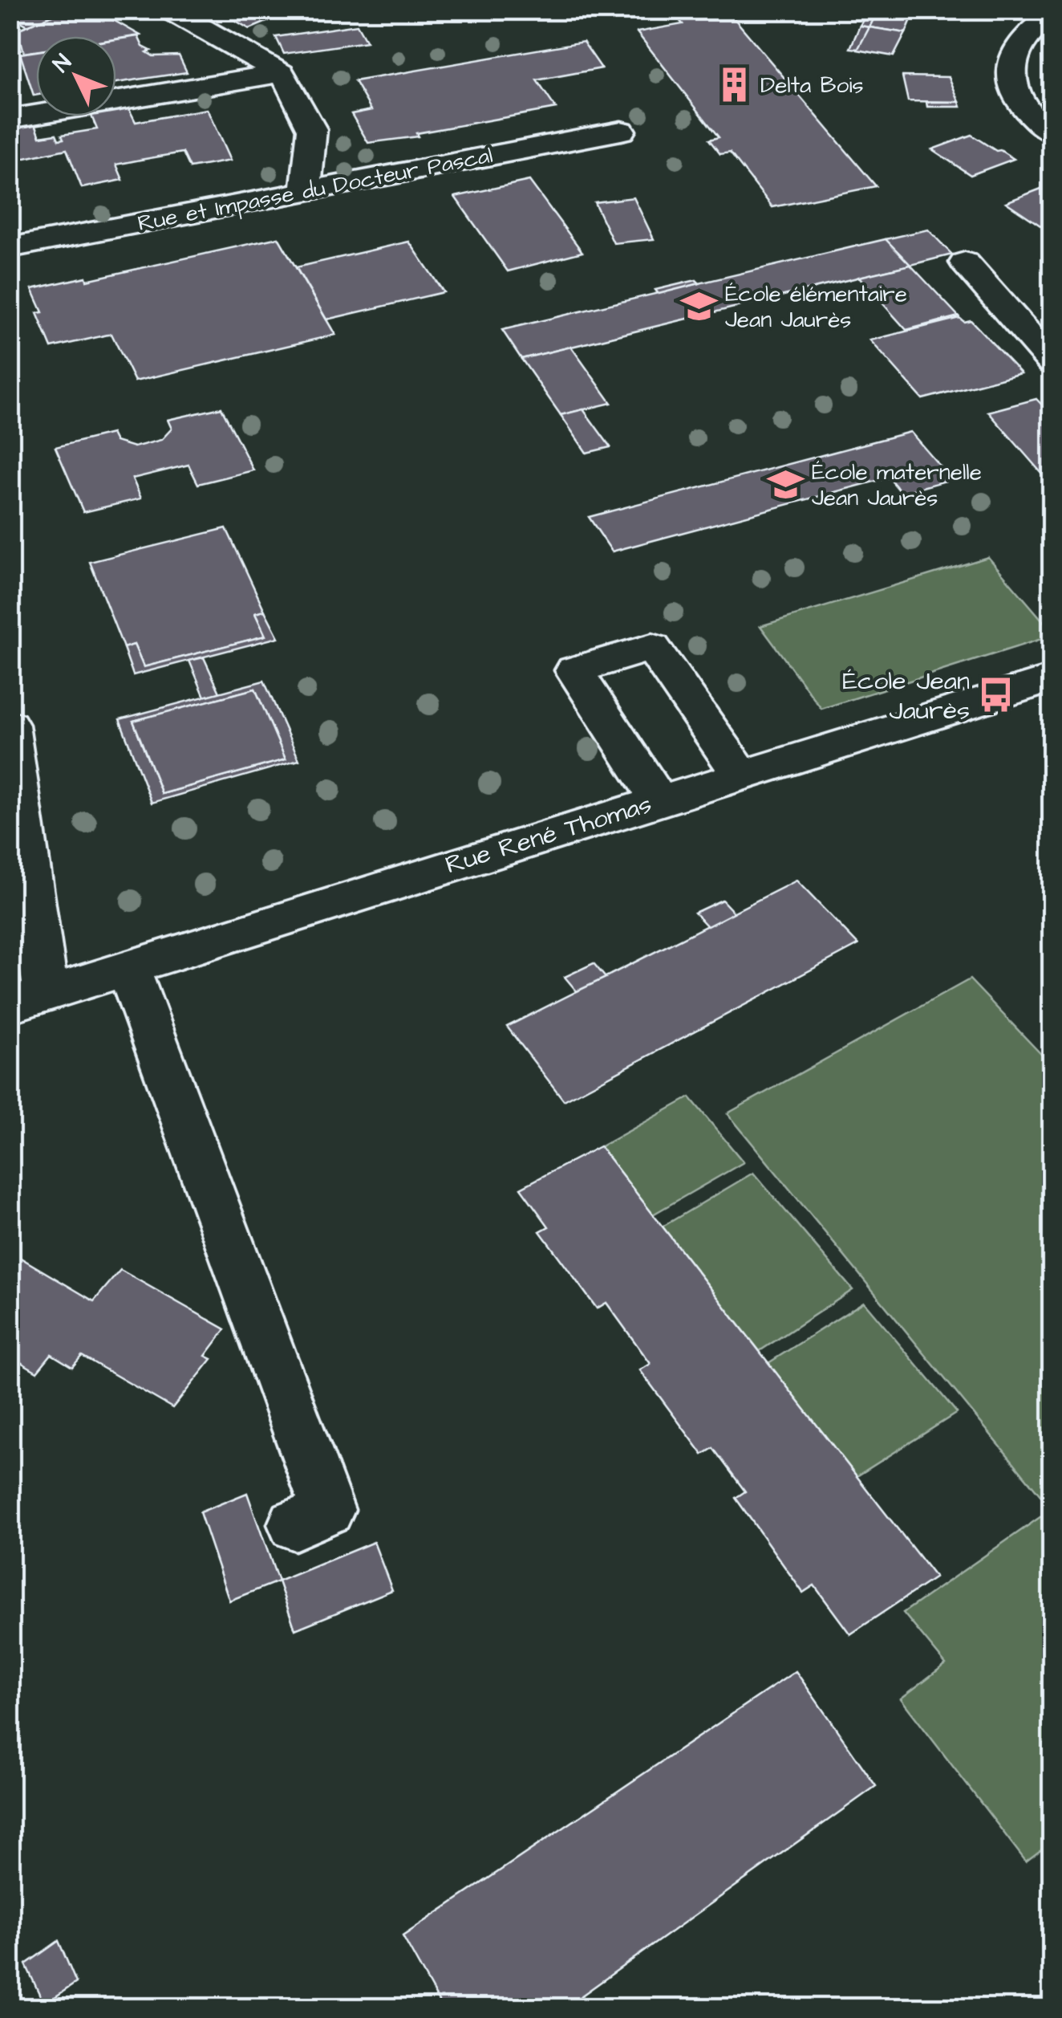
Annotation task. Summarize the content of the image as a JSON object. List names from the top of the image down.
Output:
{
  "streets": {
    "street": ["Rue et Impasse du Docteur Pascal", "Rue René Thomas"]
  },
  "places": {
    "building": ["Delta Bois"],
    "school or university": ["École élémentaire Jean Jaurès", "École maternelle Jean Jaurès"],
    "bus stop": ["École Jean Jaurès"]
  },
  "north": "top left"
}
